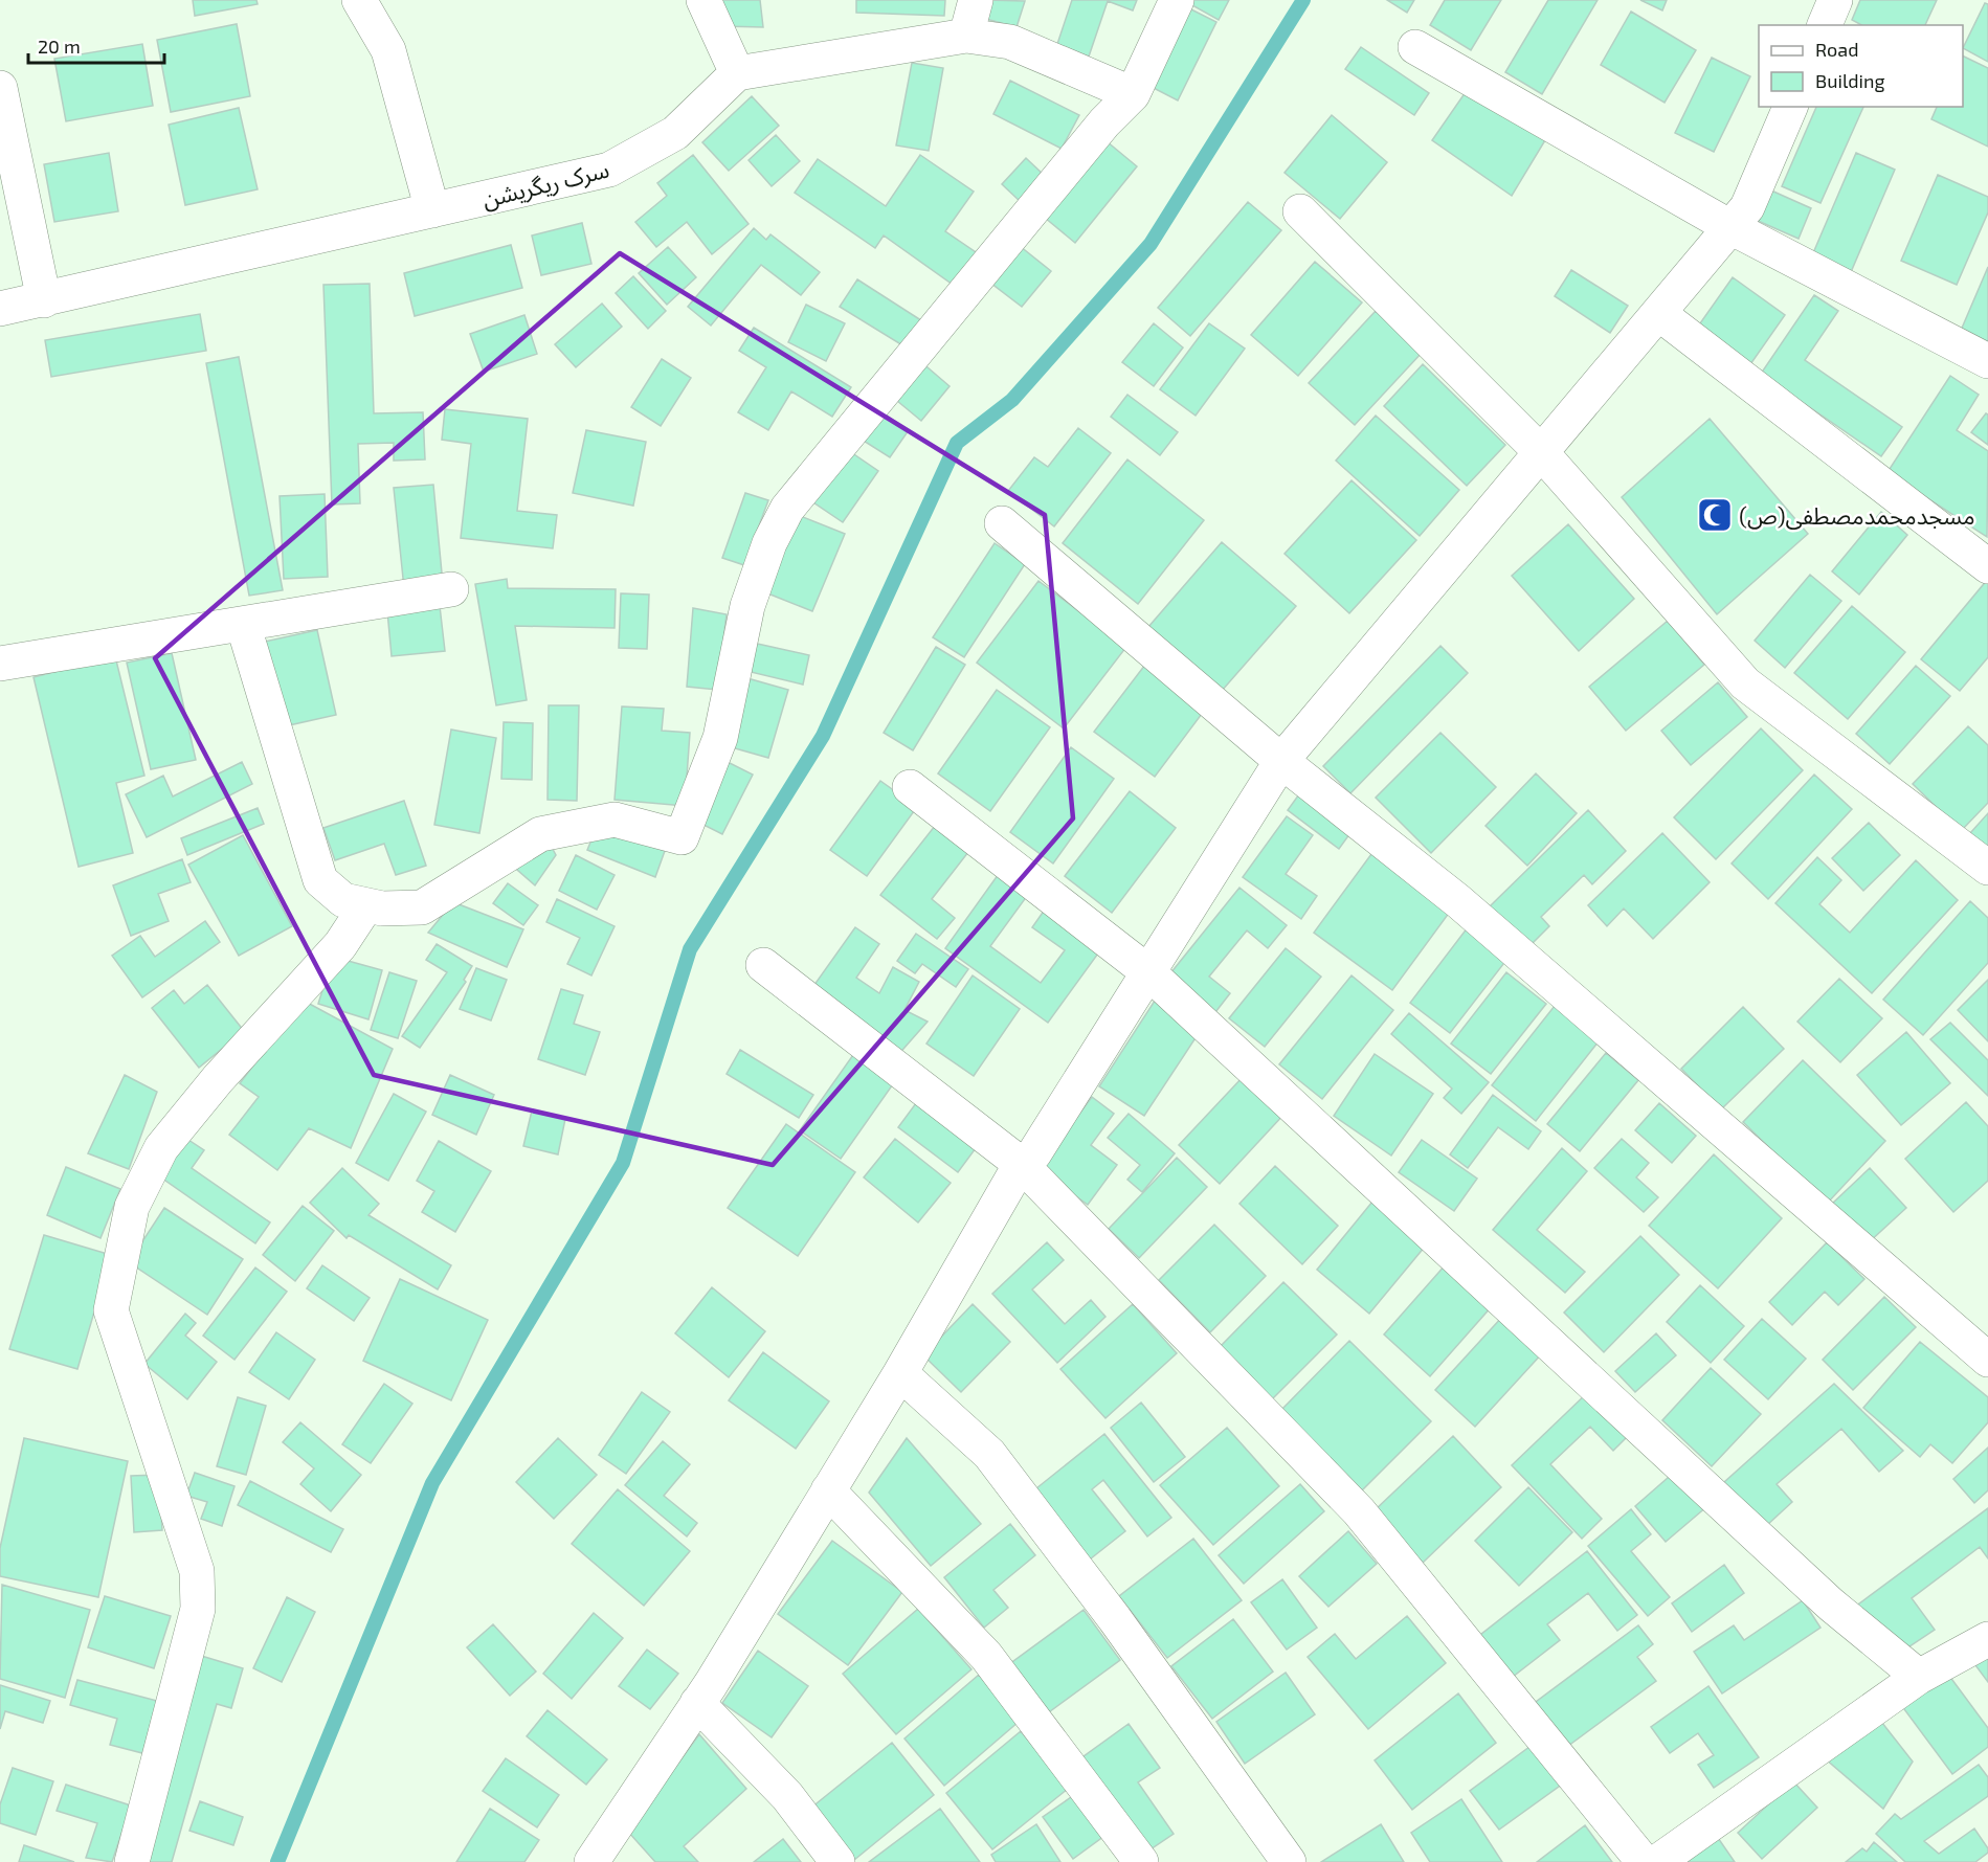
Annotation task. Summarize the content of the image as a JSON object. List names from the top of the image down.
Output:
{
  "streets": {
    "street": ["سرک ریگریشن"]
  },
  "places": {
    "mosque": ["مسجدمحمدمصطفی(ص)"]
  },
  "legend": ["Road", "Building"],
  "scale_bar": "20 m"
}
